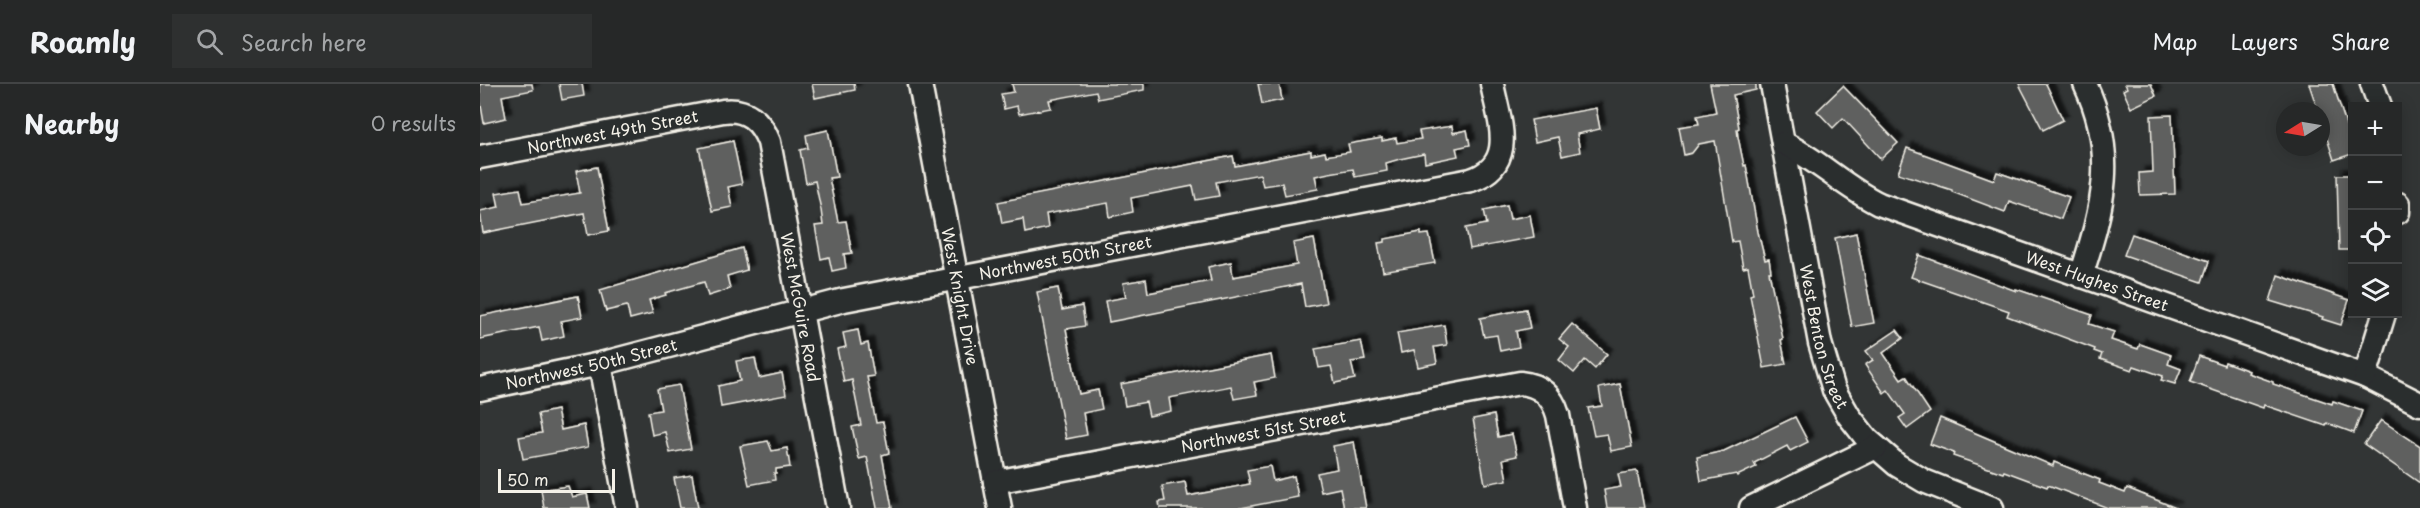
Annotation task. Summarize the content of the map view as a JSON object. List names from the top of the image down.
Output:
{
  "streets": {
    "street": [
      "Northwest 49th Street",
      "Northwest 50th Street",
      "West Hughes Street",
      "West Knight Drive",
      "West McGuire Road",
      "West Benton Street",
      "Northwest 51st Street"
    ]
  },
  "crossings": [
    ["Northwest 49th Street", "West McGuire Road"],
    ["Northwest 50th Street", "West Knight Drive"],
    ["Northwest 50th Street", "West McGuire Road"],
    ["West Hughes Street", "West Benton Street"],
    ["West Knight Drive", "Northwest 51st Street"]
  ],
  "scale_bar": "50 m",
  "north": "left",
  "page": {
    "header": "Roamly",
    "search": "Search here",
    "nav": ["Map", "Layers", "Share"],
    "heading": ["Nearby", "0 results"],
    "map_buttons": ["+", "−"],
    "scale": "50 m"
  }
}
